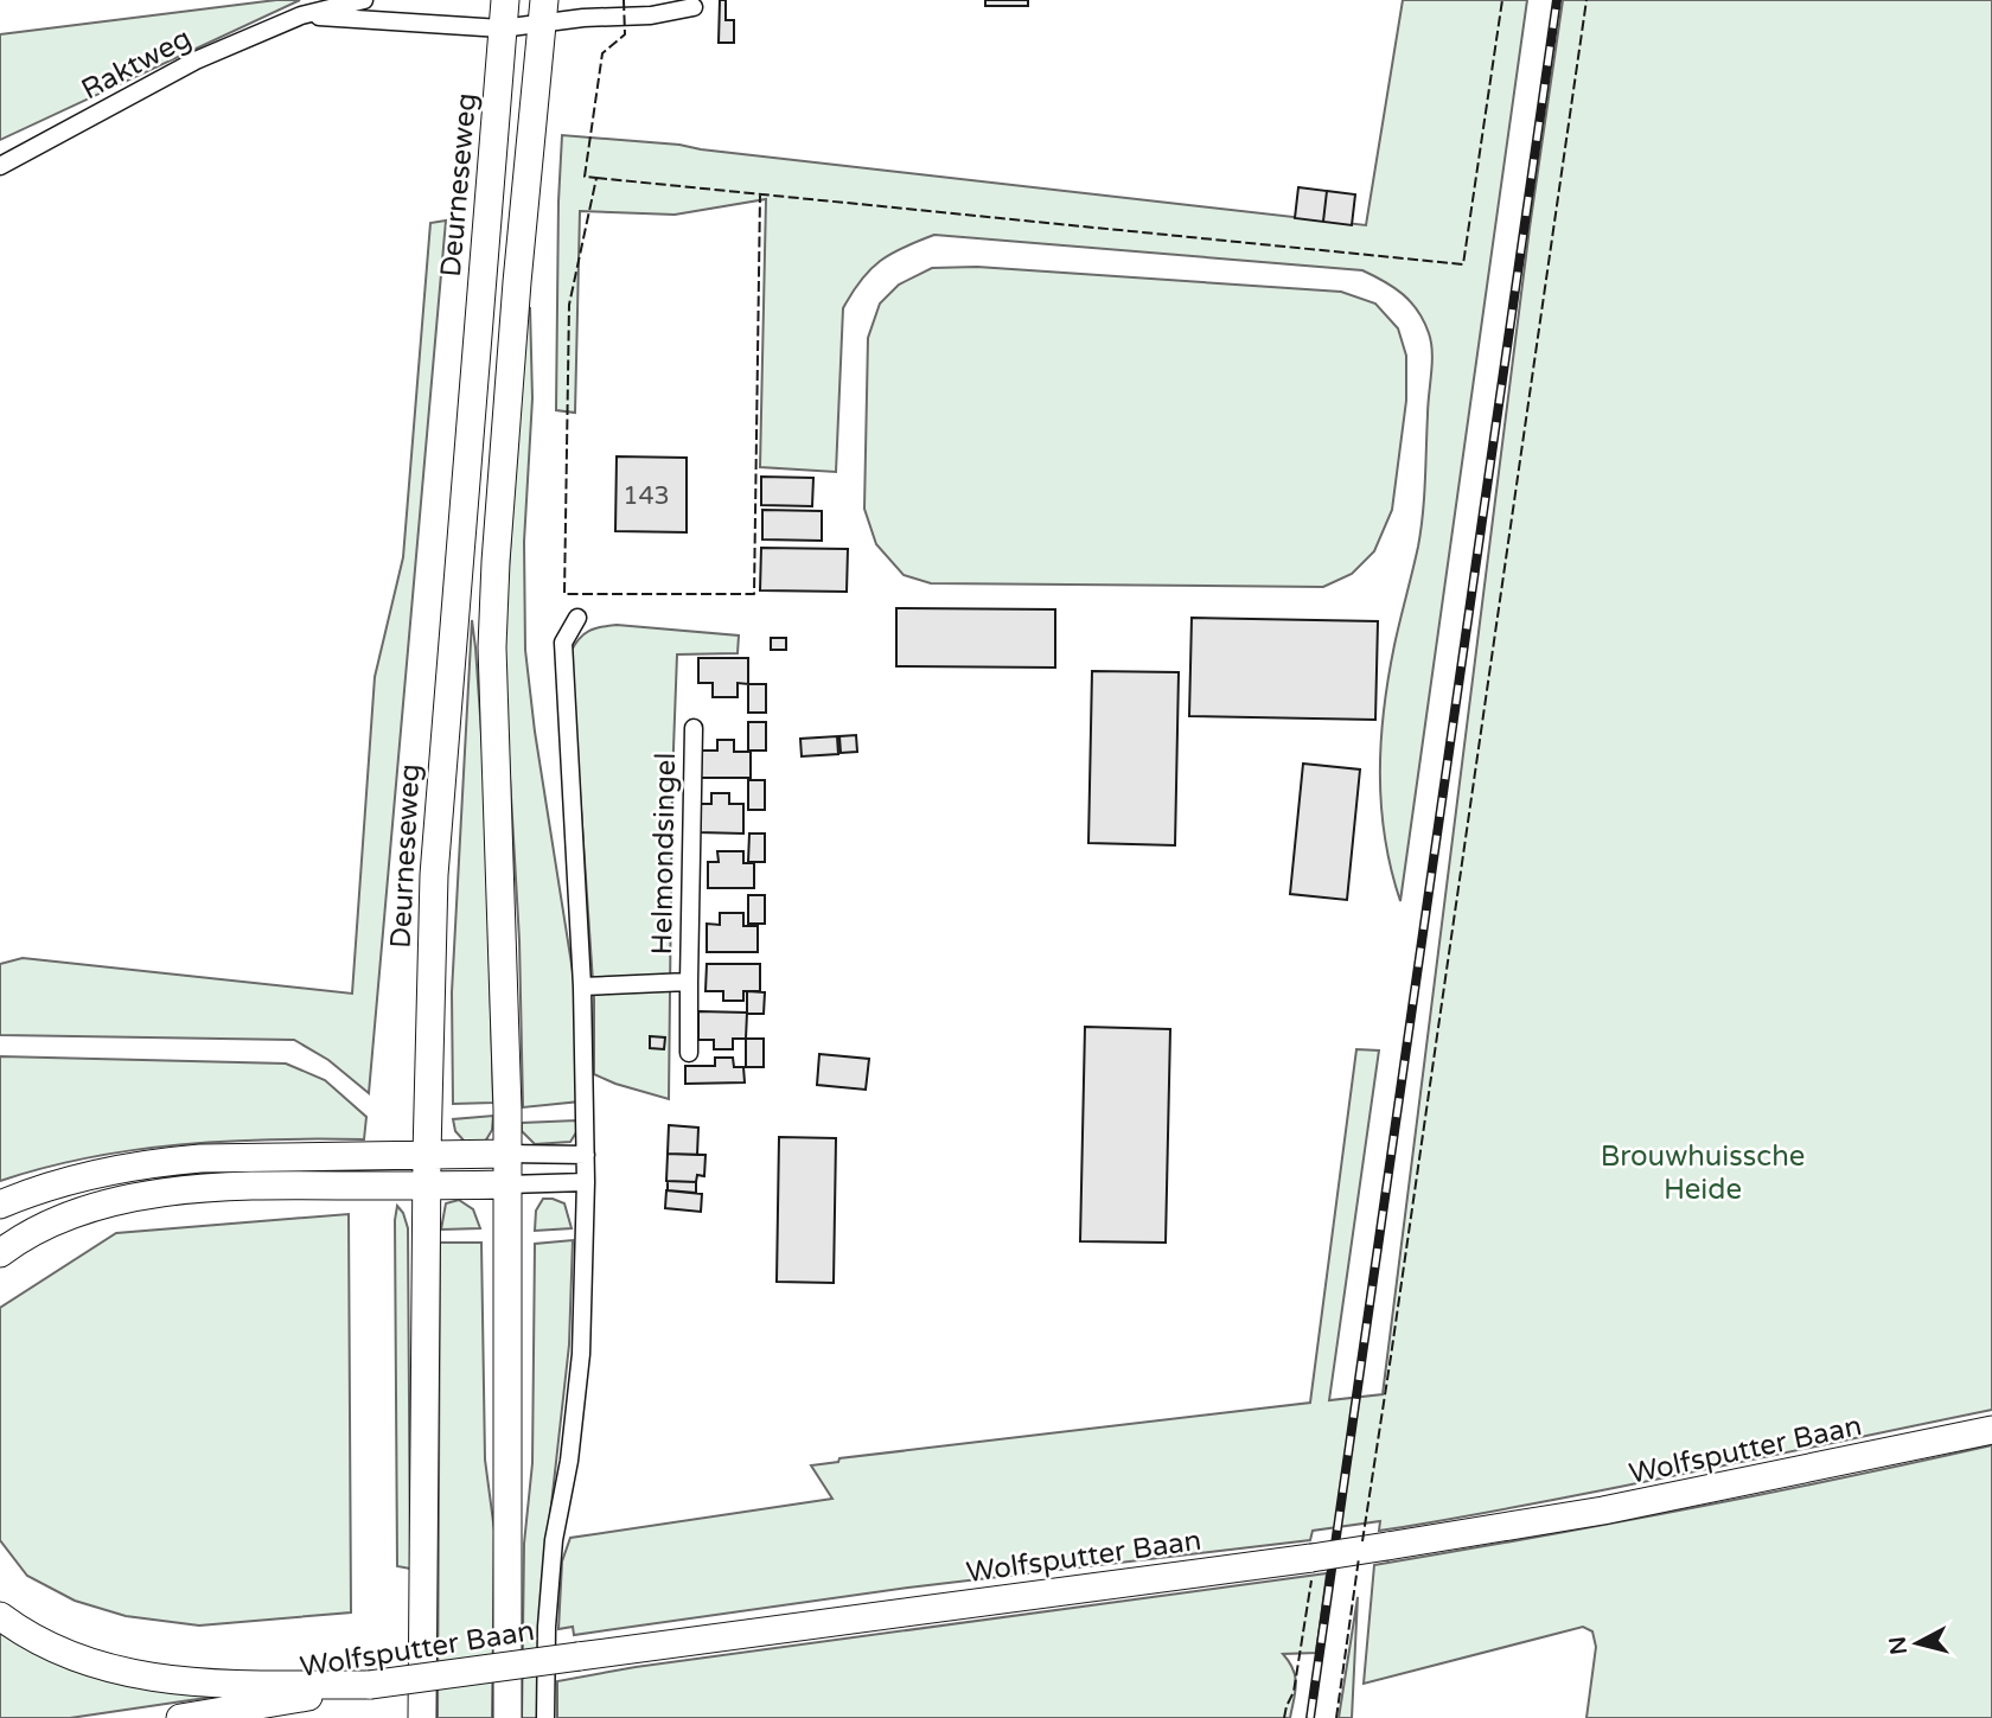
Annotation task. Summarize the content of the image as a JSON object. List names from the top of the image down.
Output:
{
  "streets": {
    "main road": ["Deurneseweg", "Wolfsputter Baan"],
    "street": ["Raktweg", "Helmondsingel"]
  },
  "crossings": [
    ["Raktweg", "Deurneseweg"]
  ],
  "parks": ["Brouwhuissche Heide"],
  "house_numbers": ["143"],
  "north": "left"
}
